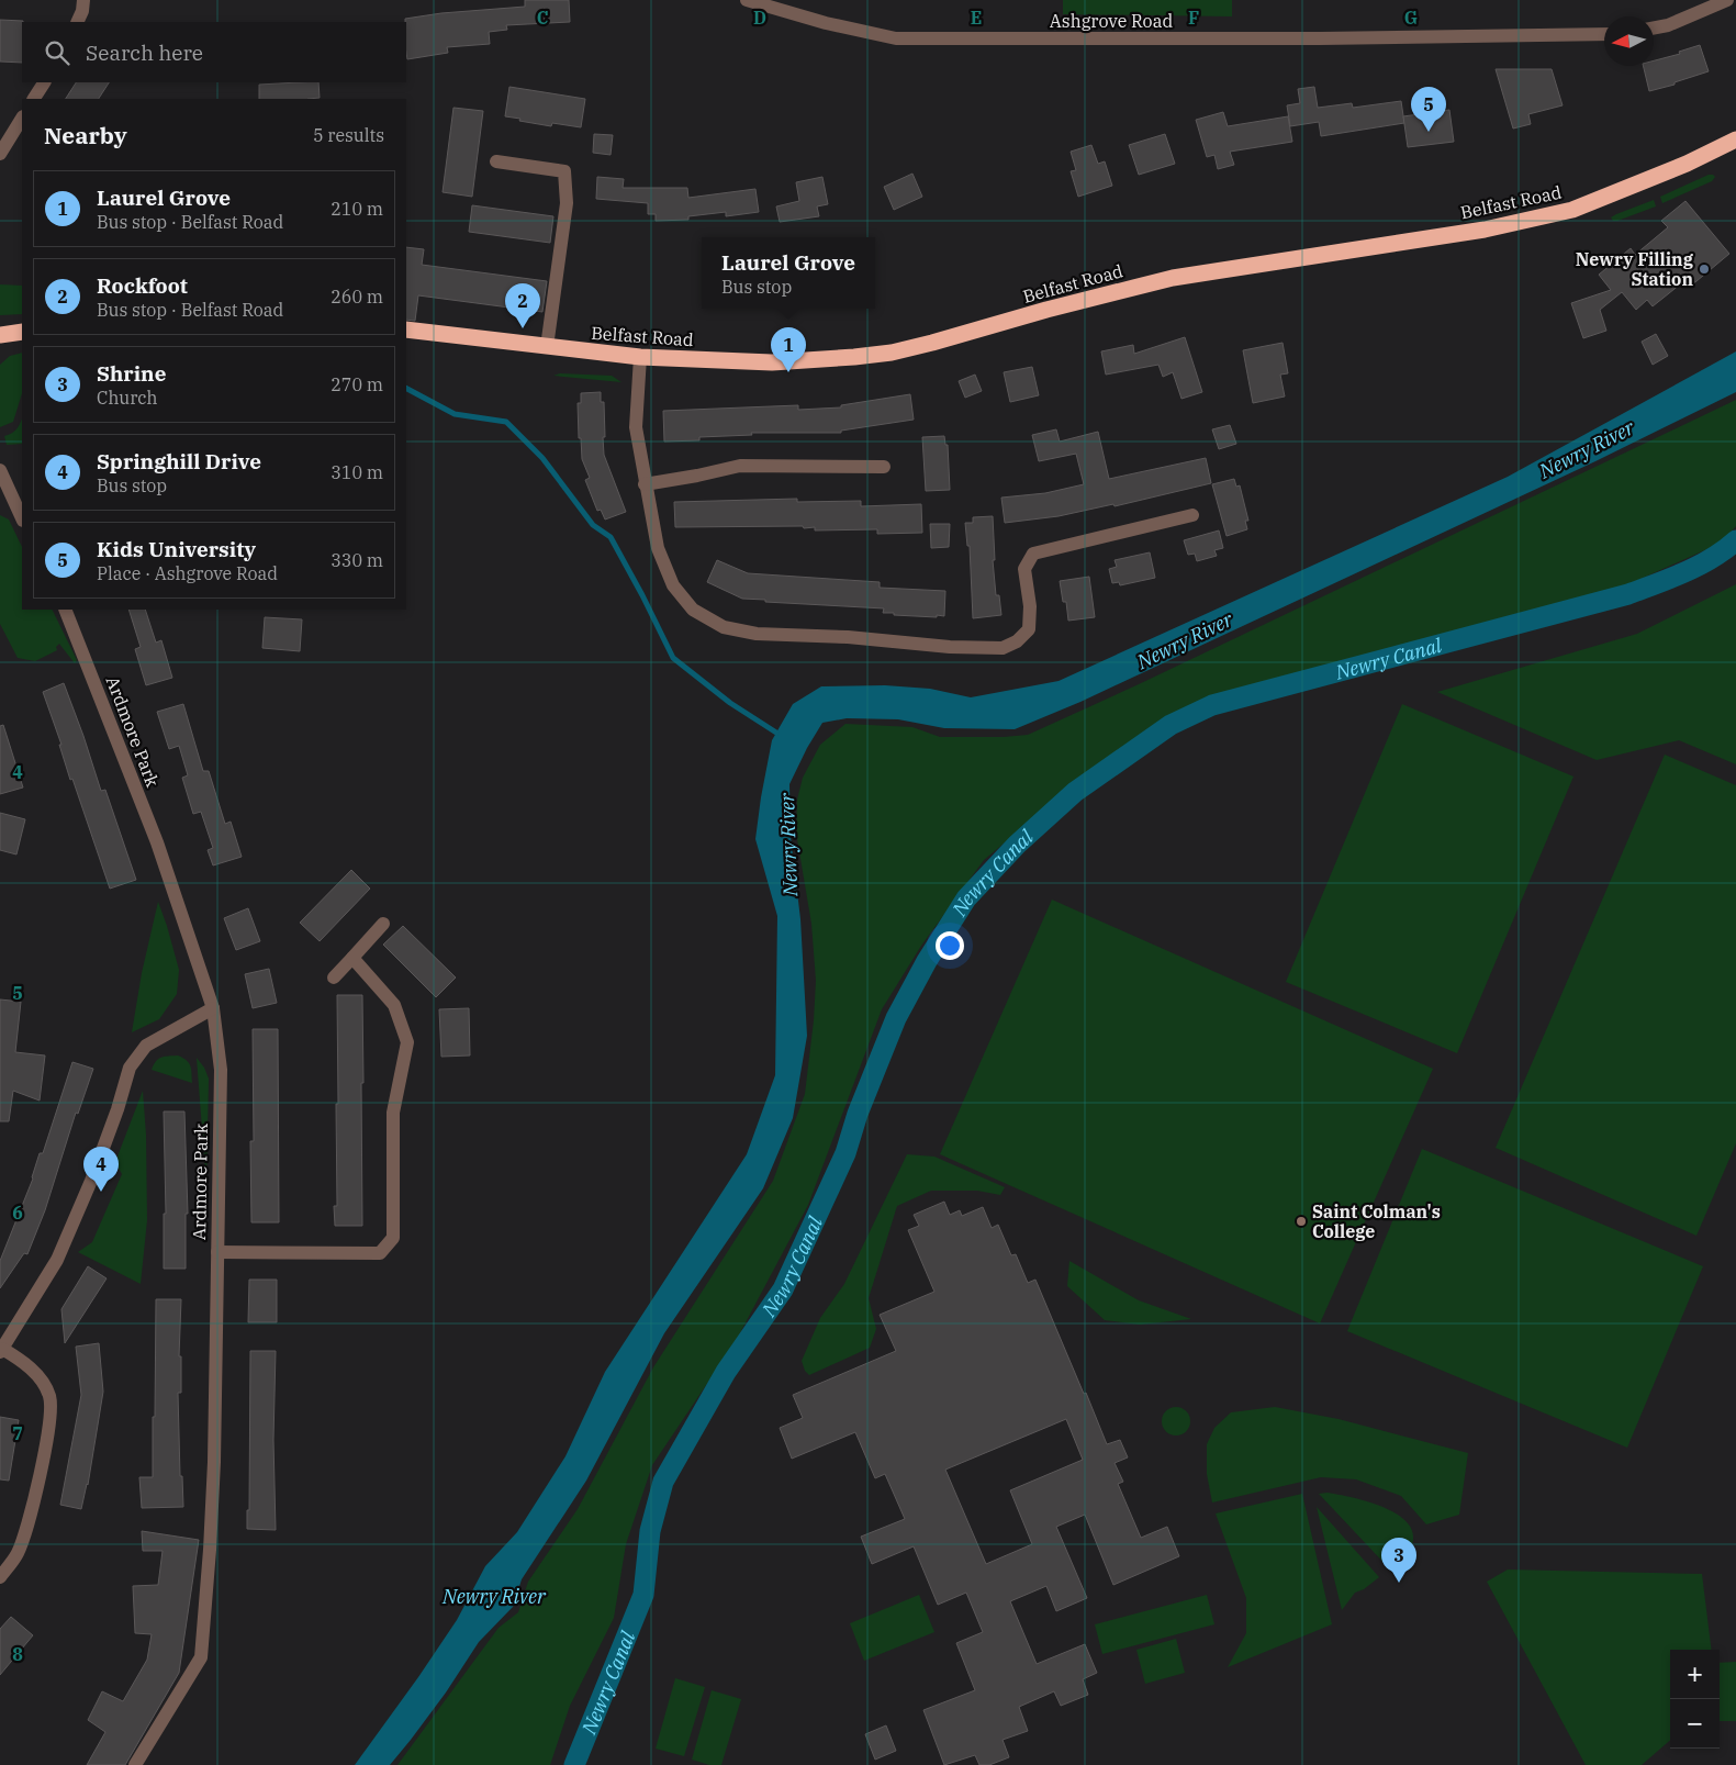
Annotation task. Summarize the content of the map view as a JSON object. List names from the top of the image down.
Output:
{
  "streets": {
    "highway": ["Belfast Road"],
    "street": ["Ashgrove Road", "Ardmore Park"]
  },
  "water": ["Newry River", "Newry Canal"],
  "places": ["Newry Filling Station", "Saint Colman's College"],
  "north": "left",
  "page": {
    "search": "Search here",
    "pins": [
      "5",
      "2",
      "1",
      "4",
      "3"
    ],
    "heading": ["Nearby", "5 results"],
    "list": [
      {
        "mark": "1",
        "name": "Laurel Grove",
        "note": "Bus stop · Belfast Road",
        "value": "210 m"
      },
      {
        "mark": "2",
        "name": "Rockfoot",
        "note": "Bus stop · Belfast Road",
        "value": "260 m"
      },
      {
        "mark": "3",
        "name": "Shrine",
        "note": "Church",
        "value": "270 m"
      },
      {
        "mark": "4",
        "name": "Springhill Drive",
        "note": "Bus stop",
        "value": "310 m"
      },
      {
        "mark": "5",
        "name": "Kids University",
        "note": "Place · Ashgrove Road",
        "value": "330 m"
      }
    ],
    "popup": ["Laurel Grove", "Bus stop"],
    "map_buttons": ["+", "−"]
  },
  "grid": {
    "columns": [
      "C",
      "D",
      "E",
      "F",
      "G"
    ],
    "rows": [
      "4",
      "5",
      "6",
      "7",
      "8"
    ]
  }
}
